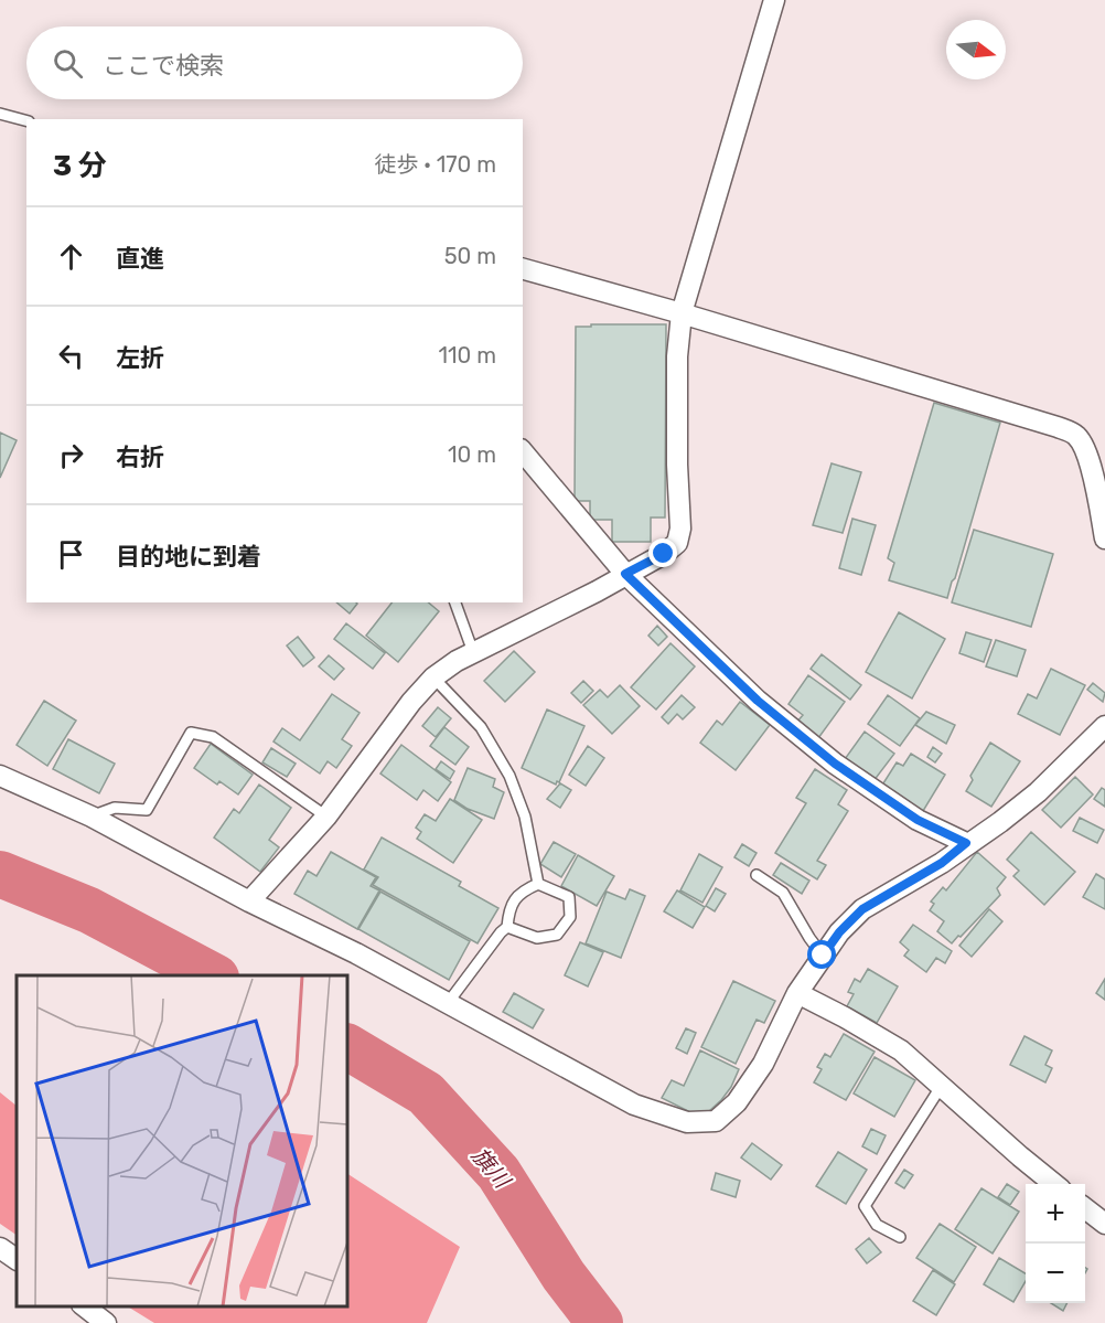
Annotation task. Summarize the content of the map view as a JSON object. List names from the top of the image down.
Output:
{
  "water": ["旗川"],
  "north": "right",
  "page": {
    "search": "ここで検索",
    "heading": ["3 分", "徒歩 · 170 m"],
    "list": [
      ["直進", "50 m"],
      ["左折", "110 m"],
      ["右折", "10 m"],
      "目的地に到着"
    ],
    "map_buttons": ["+", "−"]
  }
}
